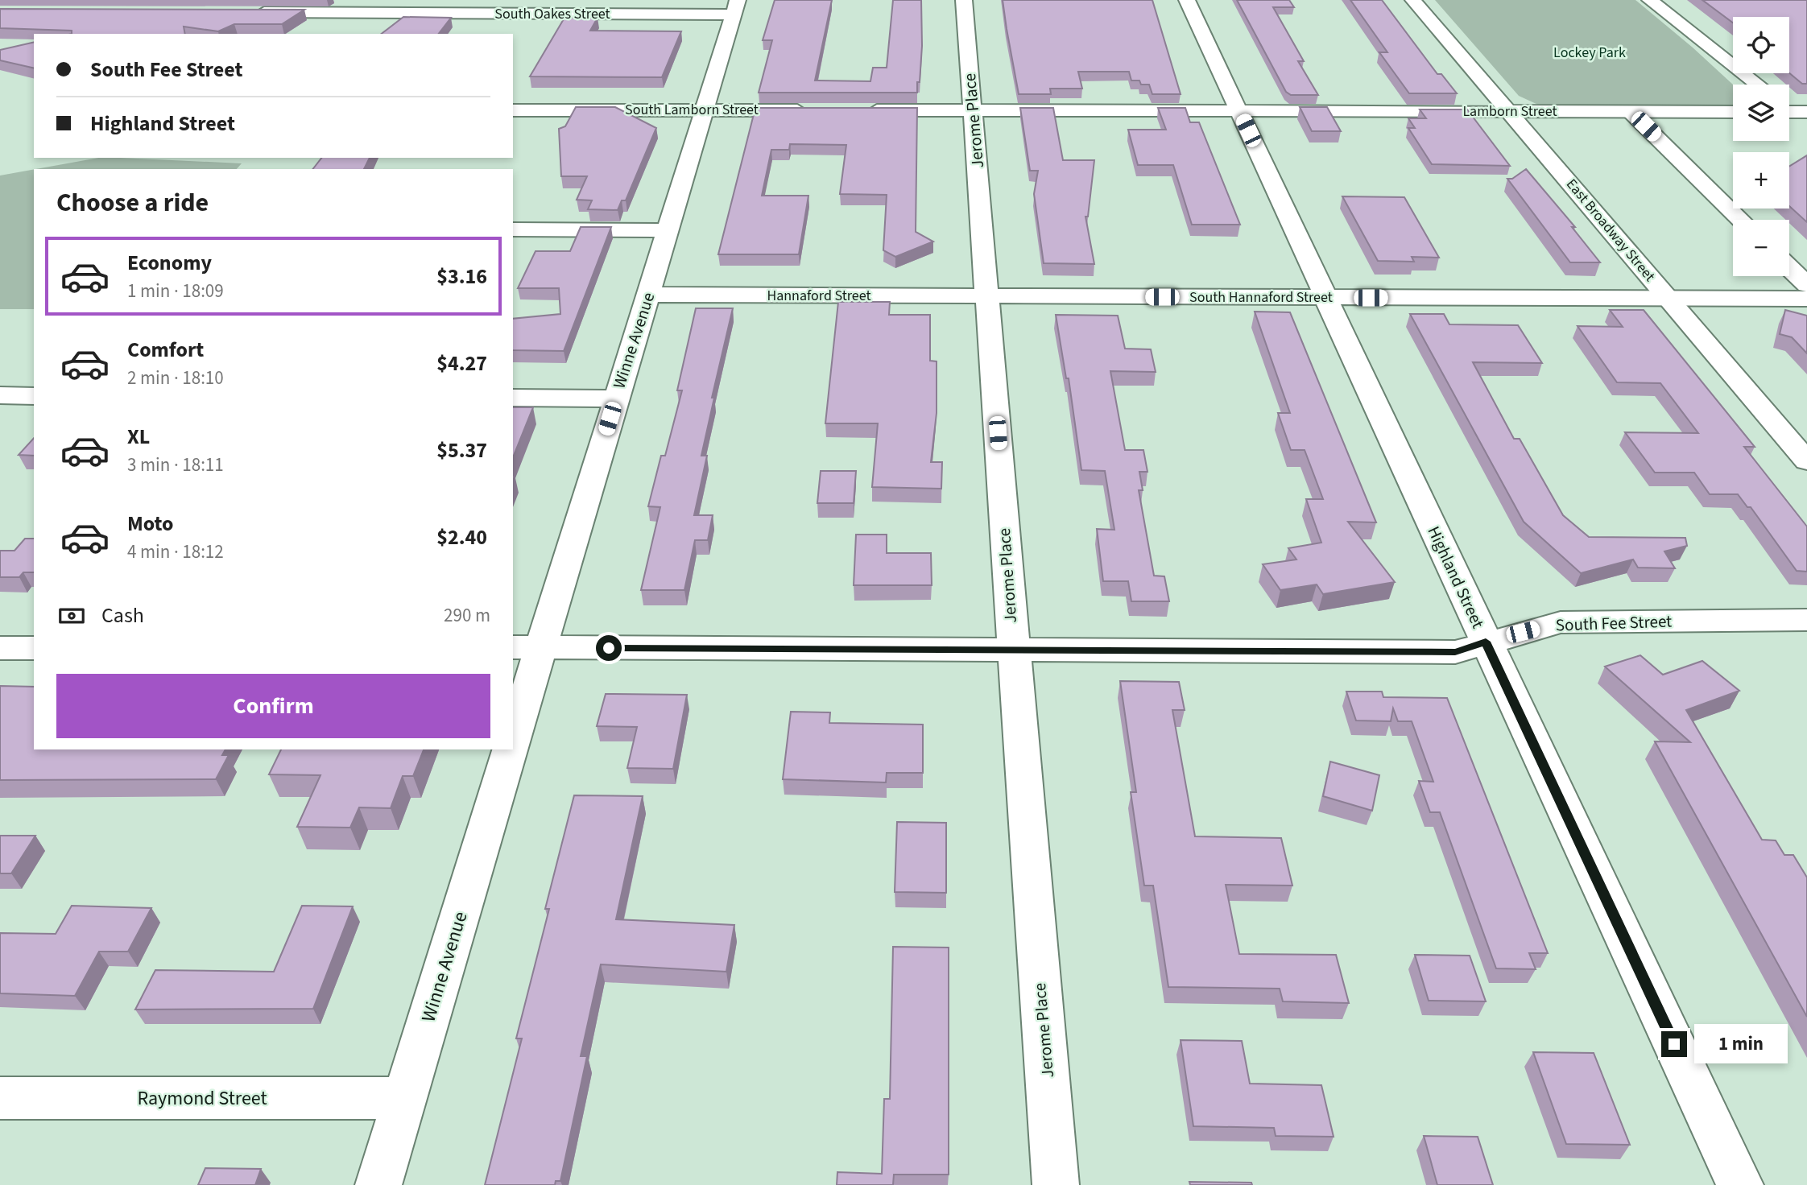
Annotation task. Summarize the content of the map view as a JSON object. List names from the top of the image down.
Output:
{
  "streets": {
    "street": [
      "South Oakes Street",
      "South Lamborn Street",
      "Lamborn Street",
      "Jerome Place",
      "East Broadway Street",
      "Hannaford Street",
      "South Hannaford Street",
      "Winne Avenue",
      "Highland Street",
      "South Fee Street",
      "Raymond Street"
    ]
  },
  "crossings": [
    ["South Oakes Street", "Winne Avenue"],
    ["South Lamborn Street", "Winne Avenue"],
    ["Lamborn Street", "Jerome Place"],
    ["Lamborn Street", "East Broadway Street"],
    ["Lamborn Street", "Highland Street"],
    ["Jerome Place", "Hannaford Street"],
    ["Jerome Place", "South Hannaford Street"],
    ["Jerome Place", "South Fee Street"],
    ["East Broadway Street", "South Hannaford Street"],
    ["Hannaford Street", "South Hannaford Street"],
    ["Hannaford Street", "Winne Avenue"],
    ["South Hannaford Street", "Highland Street"],
    ["Winne Avenue", "South Fee Street"],
    ["Winne Avenue", "Raymond Street"],
    ["Highland Street", "South Fee Street"]
  ],
  "parks": ["Lockey Park"],
  "page": {
    "map_buttons": ["+", "−"],
    "banner": ["South Fee Street", "Highland Street"],
    "heading": "Choose a ride",
    "list": [
      {
        "name": "Economy",
        "note": "1 min · 18:09",
        "value": "$3.16"
      },
      {
        "name": "Comfort",
        "note": "2 min · 18:10",
        "value": "$4.27"
      },
      {
        "name": "XL",
        "note": "3 min · 18:11",
        "value": "$5.37"
      },
      {
        "name": "Moto",
        "note": "4 min · 18:12",
        "value": "$2.40"
      }
    ],
    "pay": ["Cash", "290 m"],
    "buttons": "Confirm",
    "bubble": "1 min"
  }
}
